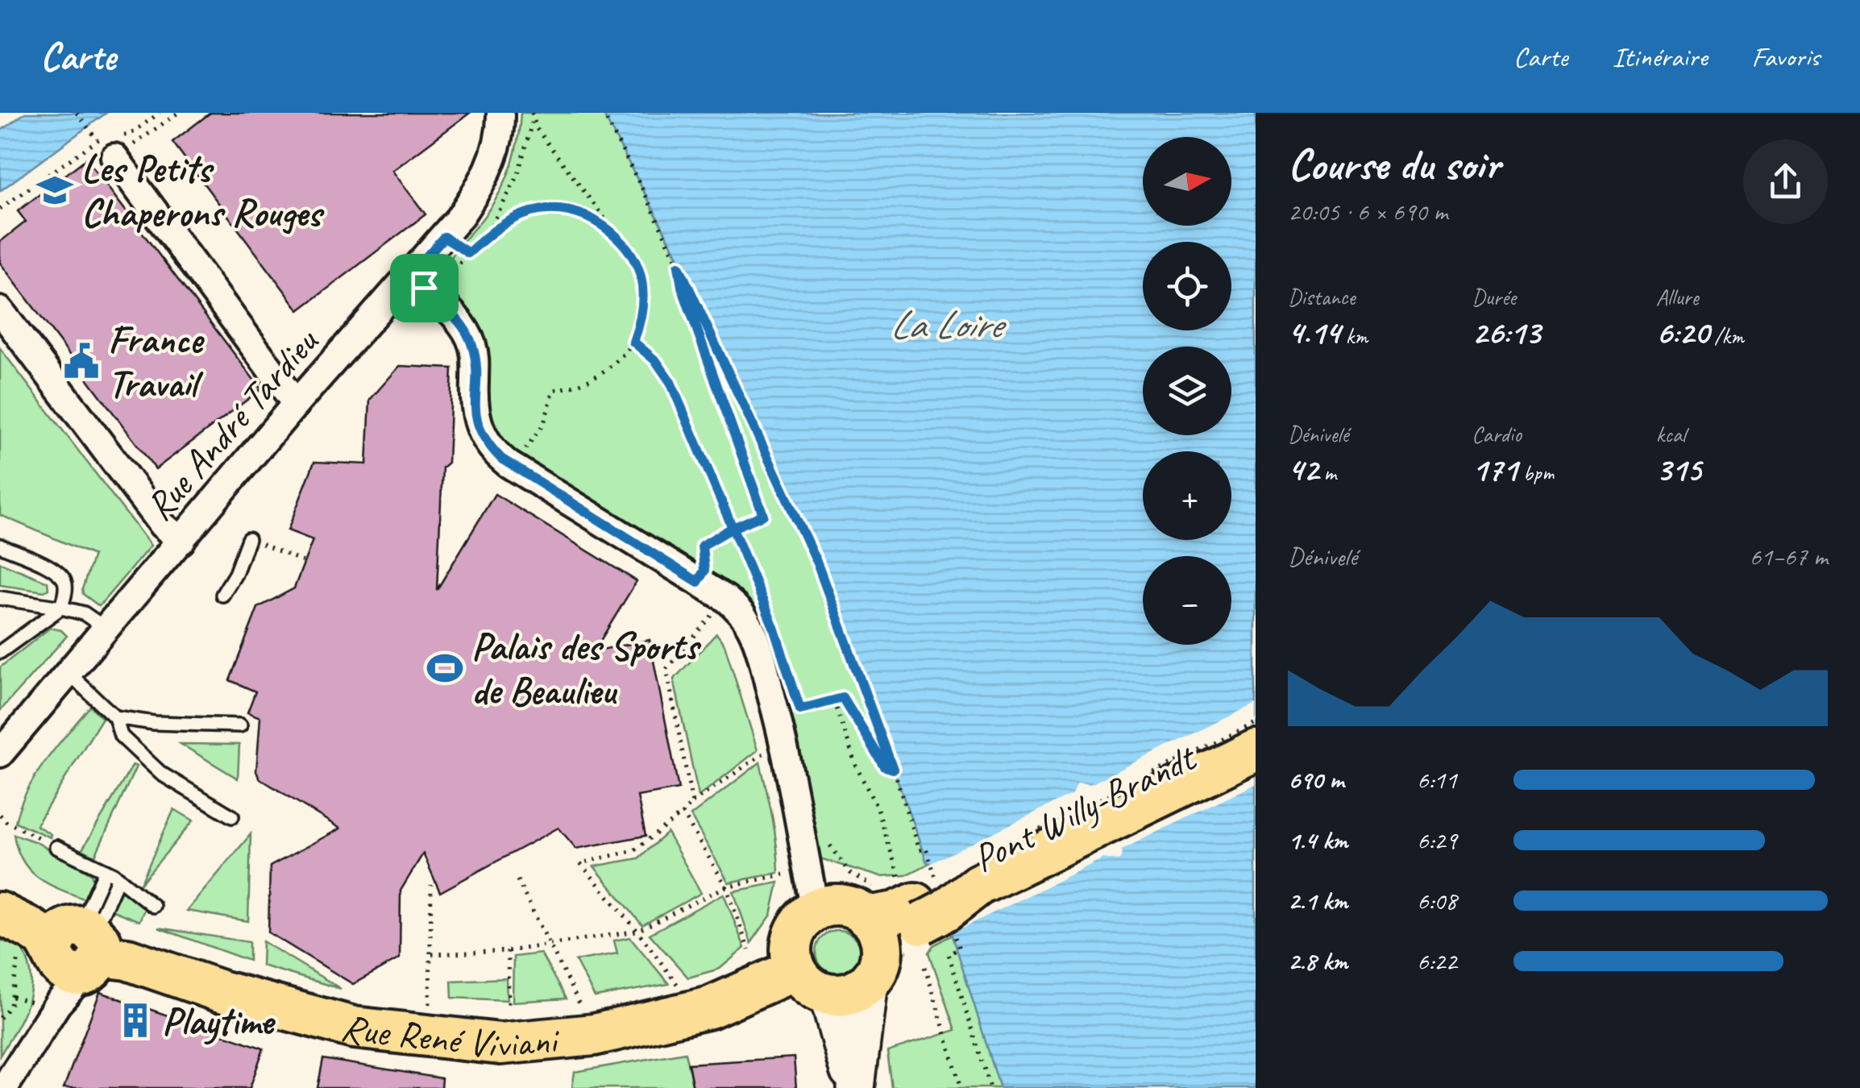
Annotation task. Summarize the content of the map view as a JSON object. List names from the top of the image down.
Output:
{
  "streets": {
    "main road": ["Pont Willy-Brandt", "Rue René Viviani"],
    "street": ["Rue André Tardieu"]
  },
  "water": ["La Loire"],
  "places": {
    "school or university": ["Les Petits Chaperons Rouges"],
    "public building": ["France Travail"],
    "sports": ["Palais des Sports de Beaulieu"],
    "building": ["Playtime"]
  },
  "north": "right",
  "page": {
    "header": "Carte",
    "nav": ["Carte", "Itinéraire", "Favoris"],
    "heading": ["Course du soir", "20:05 · 6 × 690 m"],
    "map_buttons": ["+", "−"],
    "stats": [
      ["Distance", "4.14 km"],
      ["Durée", "26:13"],
      ["Allure", "6:20 /km"],
      ["Dénivelé", "42 m"],
      ["Cardio", "171 bpm"],
      ["kcal", "315"]
    ],
    "chart": ["Dénivelé", "61–67 m"],
    "list": [
      {
        "name": "690 m",
        "note": "6:11"
      },
      {
        "name": "1.4 km",
        "note": "6:29"
      },
      {
        "name": "2.1 km",
        "note": "6:08"
      },
      {
        "name": "2.8 km",
        "note": "6:22"
      }
    ]
  }
}
